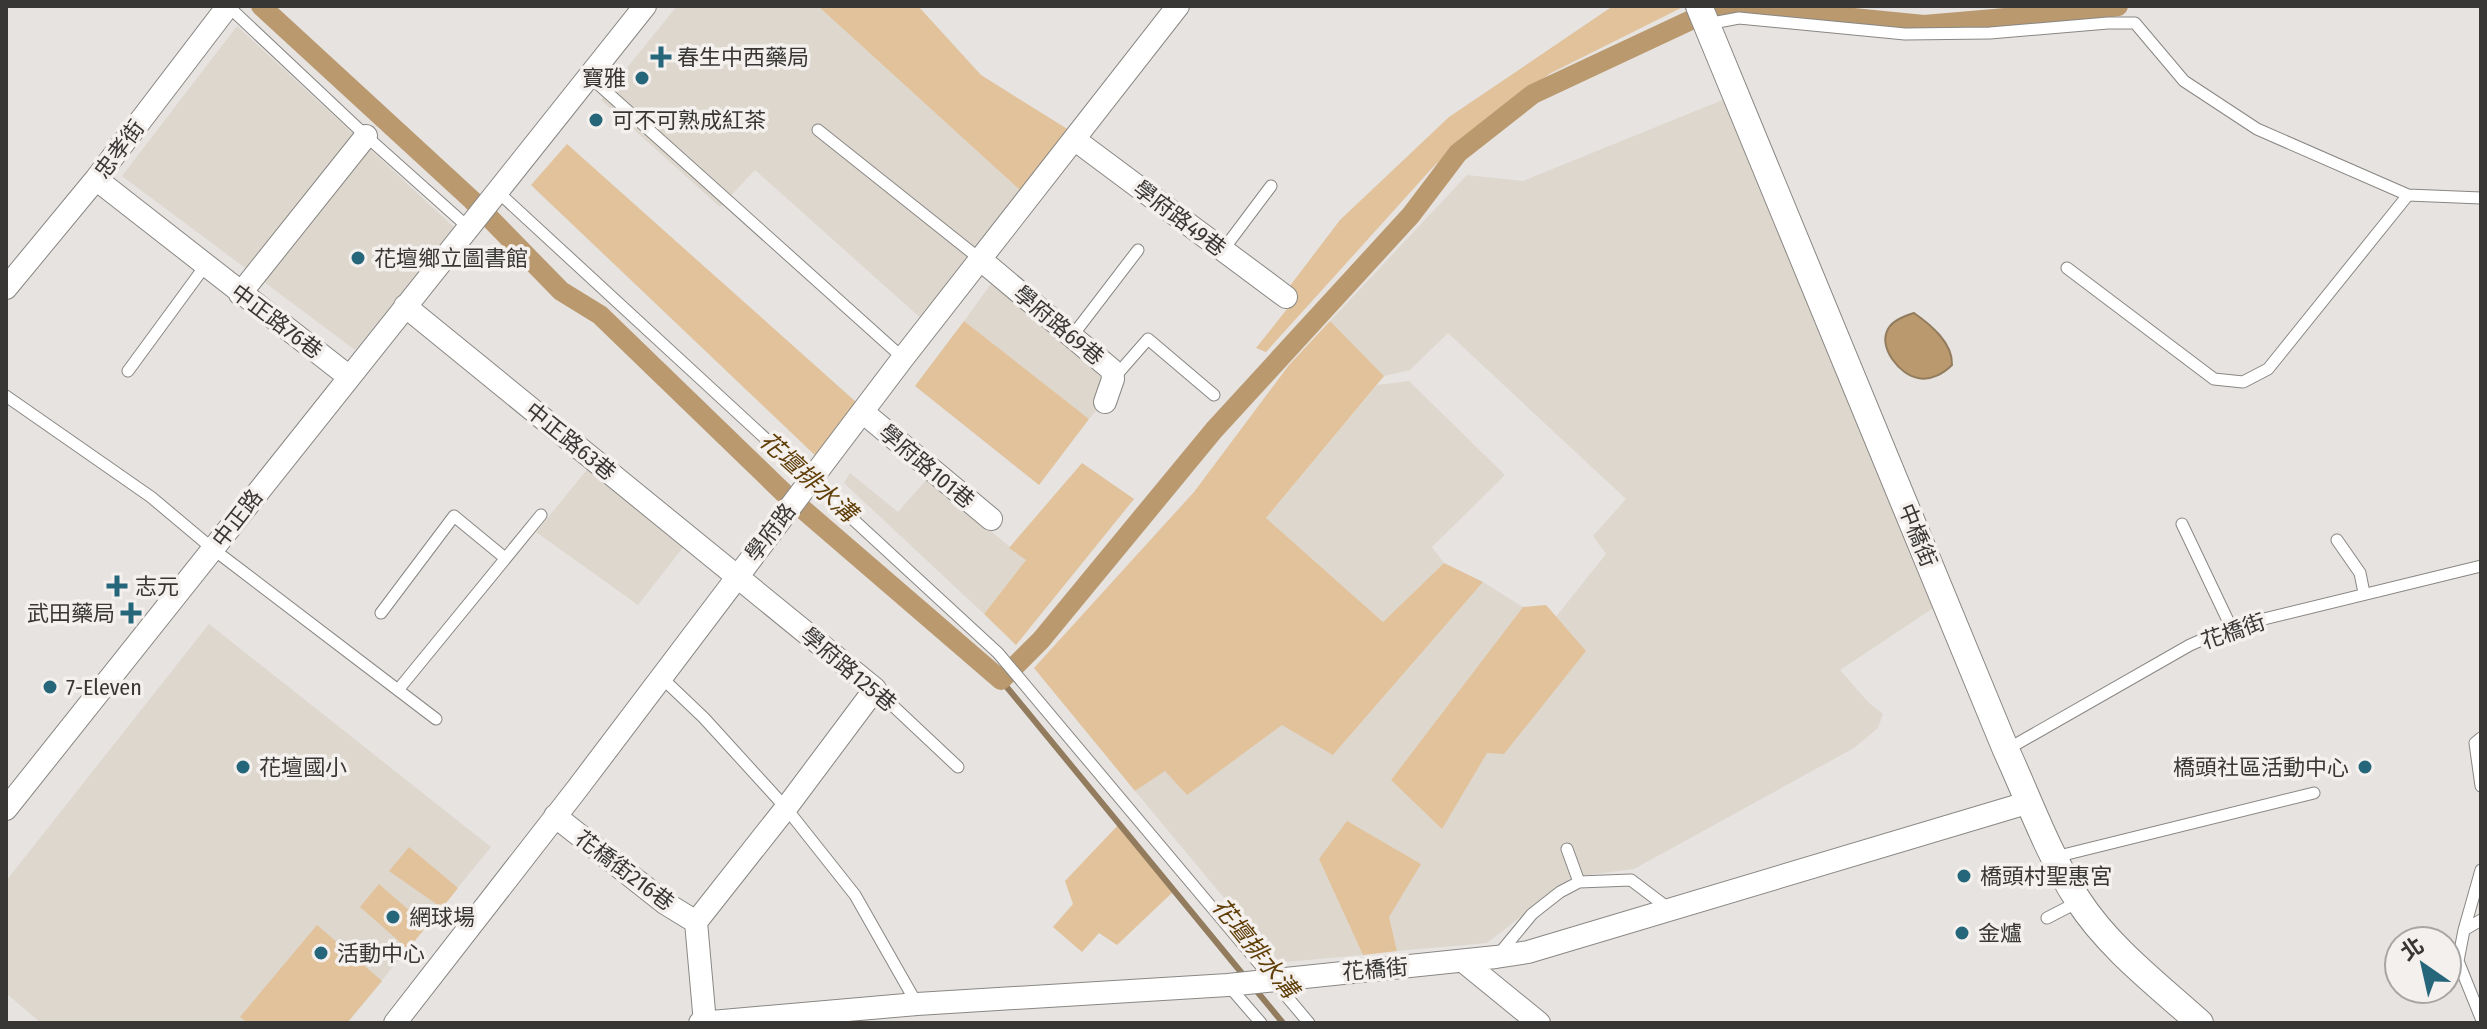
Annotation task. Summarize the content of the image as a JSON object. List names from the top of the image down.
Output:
{
  "streets": {
    "street": [
      "忠孝街",
      "學府路49巷",
      "中正路76巷",
      "學府路69巷",
      "中正路63巷",
      "學府路101巷",
      "中正路",
      "學府路",
      "中橋街",
      "花橋街",
      "學府路125巷",
      "花橋街216巷"
    ]
  },
  "crossings": [
    ["忠孝街", "中正路76巷"],
    ["學府路49巷", "學府路"],
    ["中正路76巷", "中正路"],
    ["學府路69巷", "學府路"],
    ["中正路63巷", "中正路"],
    ["中正路63巷", "學府路"],
    ["中正路63巷", "學府路125巷"],
    ["學府路101巷", "學府路"],
    ["學府路", "學府路125巷"],
    ["學府路", "花橋街216巷"],
    ["中橋街", "花橋街"]
  ],
  "water": ["花壇排水溝"],
  "places": {
    "health": ["春生中西藥局", "志元", "武田藥局"],
    "other": [
      "寶雅",
      "可不可熟成紅茶",
      "花壇鄉立圖書館",
      "7-Eleven",
      "花壇國小",
      "橋頭社區活動中心",
      "橋頭村聖惠宮",
      "網球場",
      "金爐",
      "活動中心"
    ]
  },
  "north": "top left"
}
